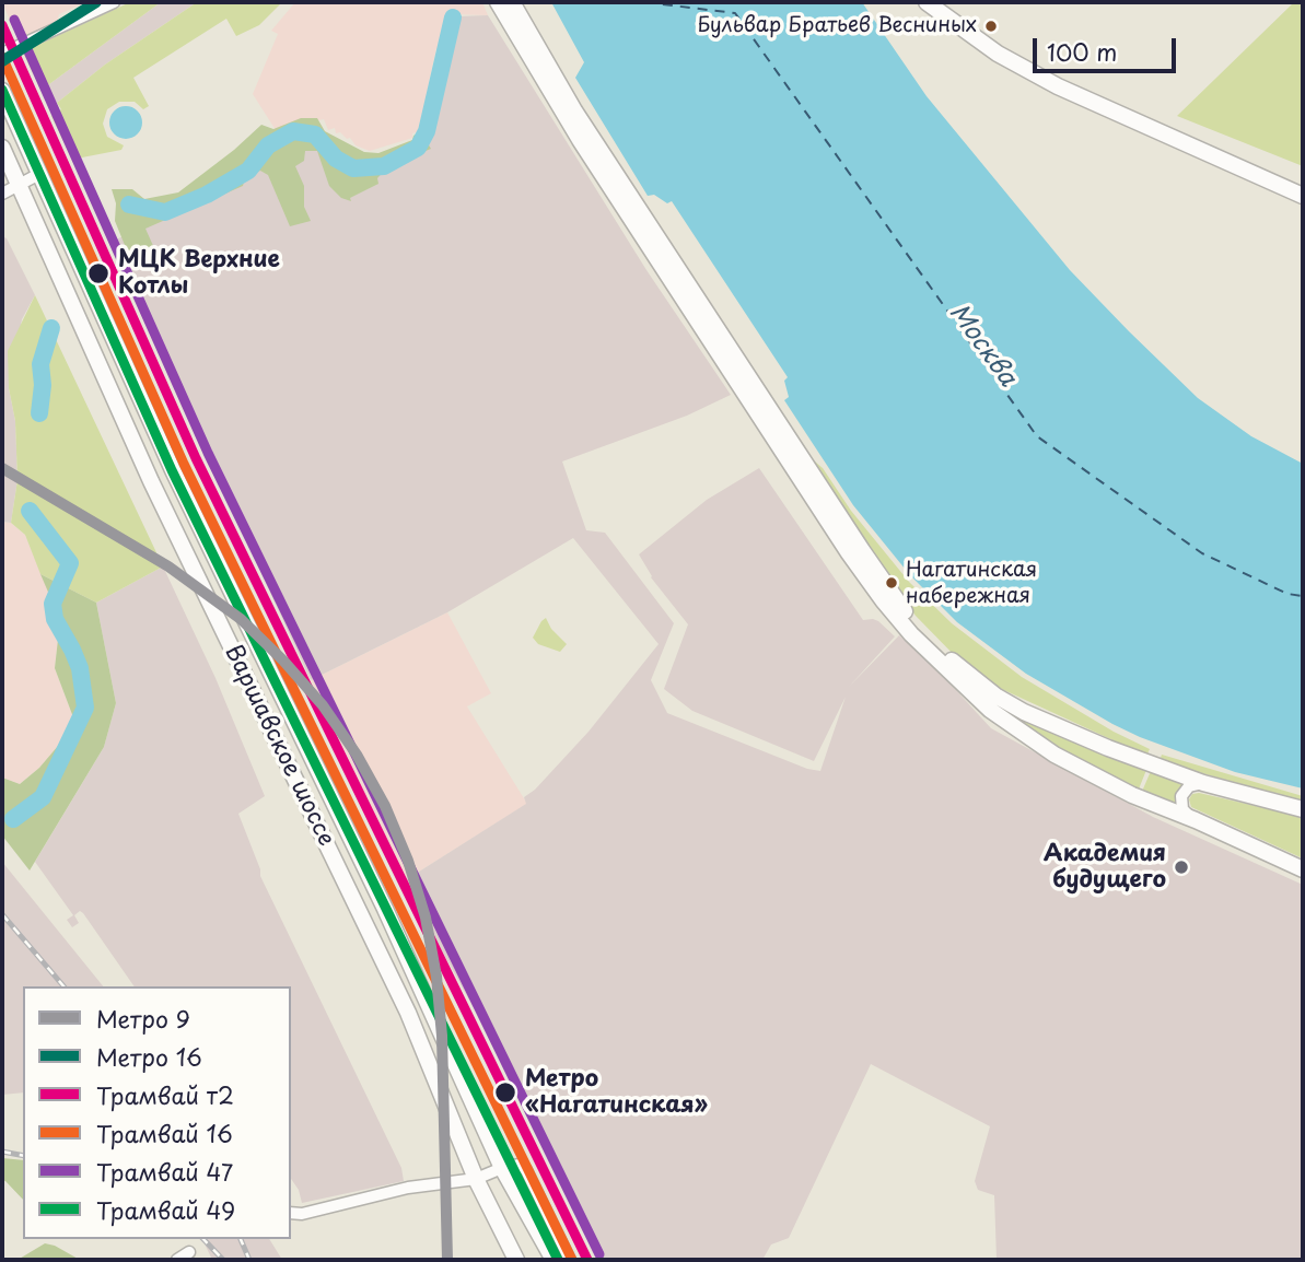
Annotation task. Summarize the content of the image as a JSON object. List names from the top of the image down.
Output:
{
  "streets": {
    "main road": ["Варшавское шоссе"]
  },
  "water": ["Москва"],
  "places": [
    "Бульвар Братьев Весниных",
    "МЦК Верхние Котлы",
    "Нагатинская набережная",
    "Академия будущего",
    "Метро «Нагатинская»"
  ],
  "lines": [
    "metro line 16",
    "tram line 47",
    "tram line т2",
    "tram line 16",
    "tram line 49",
    "metro line 9"
  ],
  "legend": [
    "Метро 9",
    "Метро 16",
    "Трамвай т2",
    "Трамвай 16",
    "Трамвай 47",
    "Трамвай 49"
  ],
  "scale_bar": "100 m"
}
